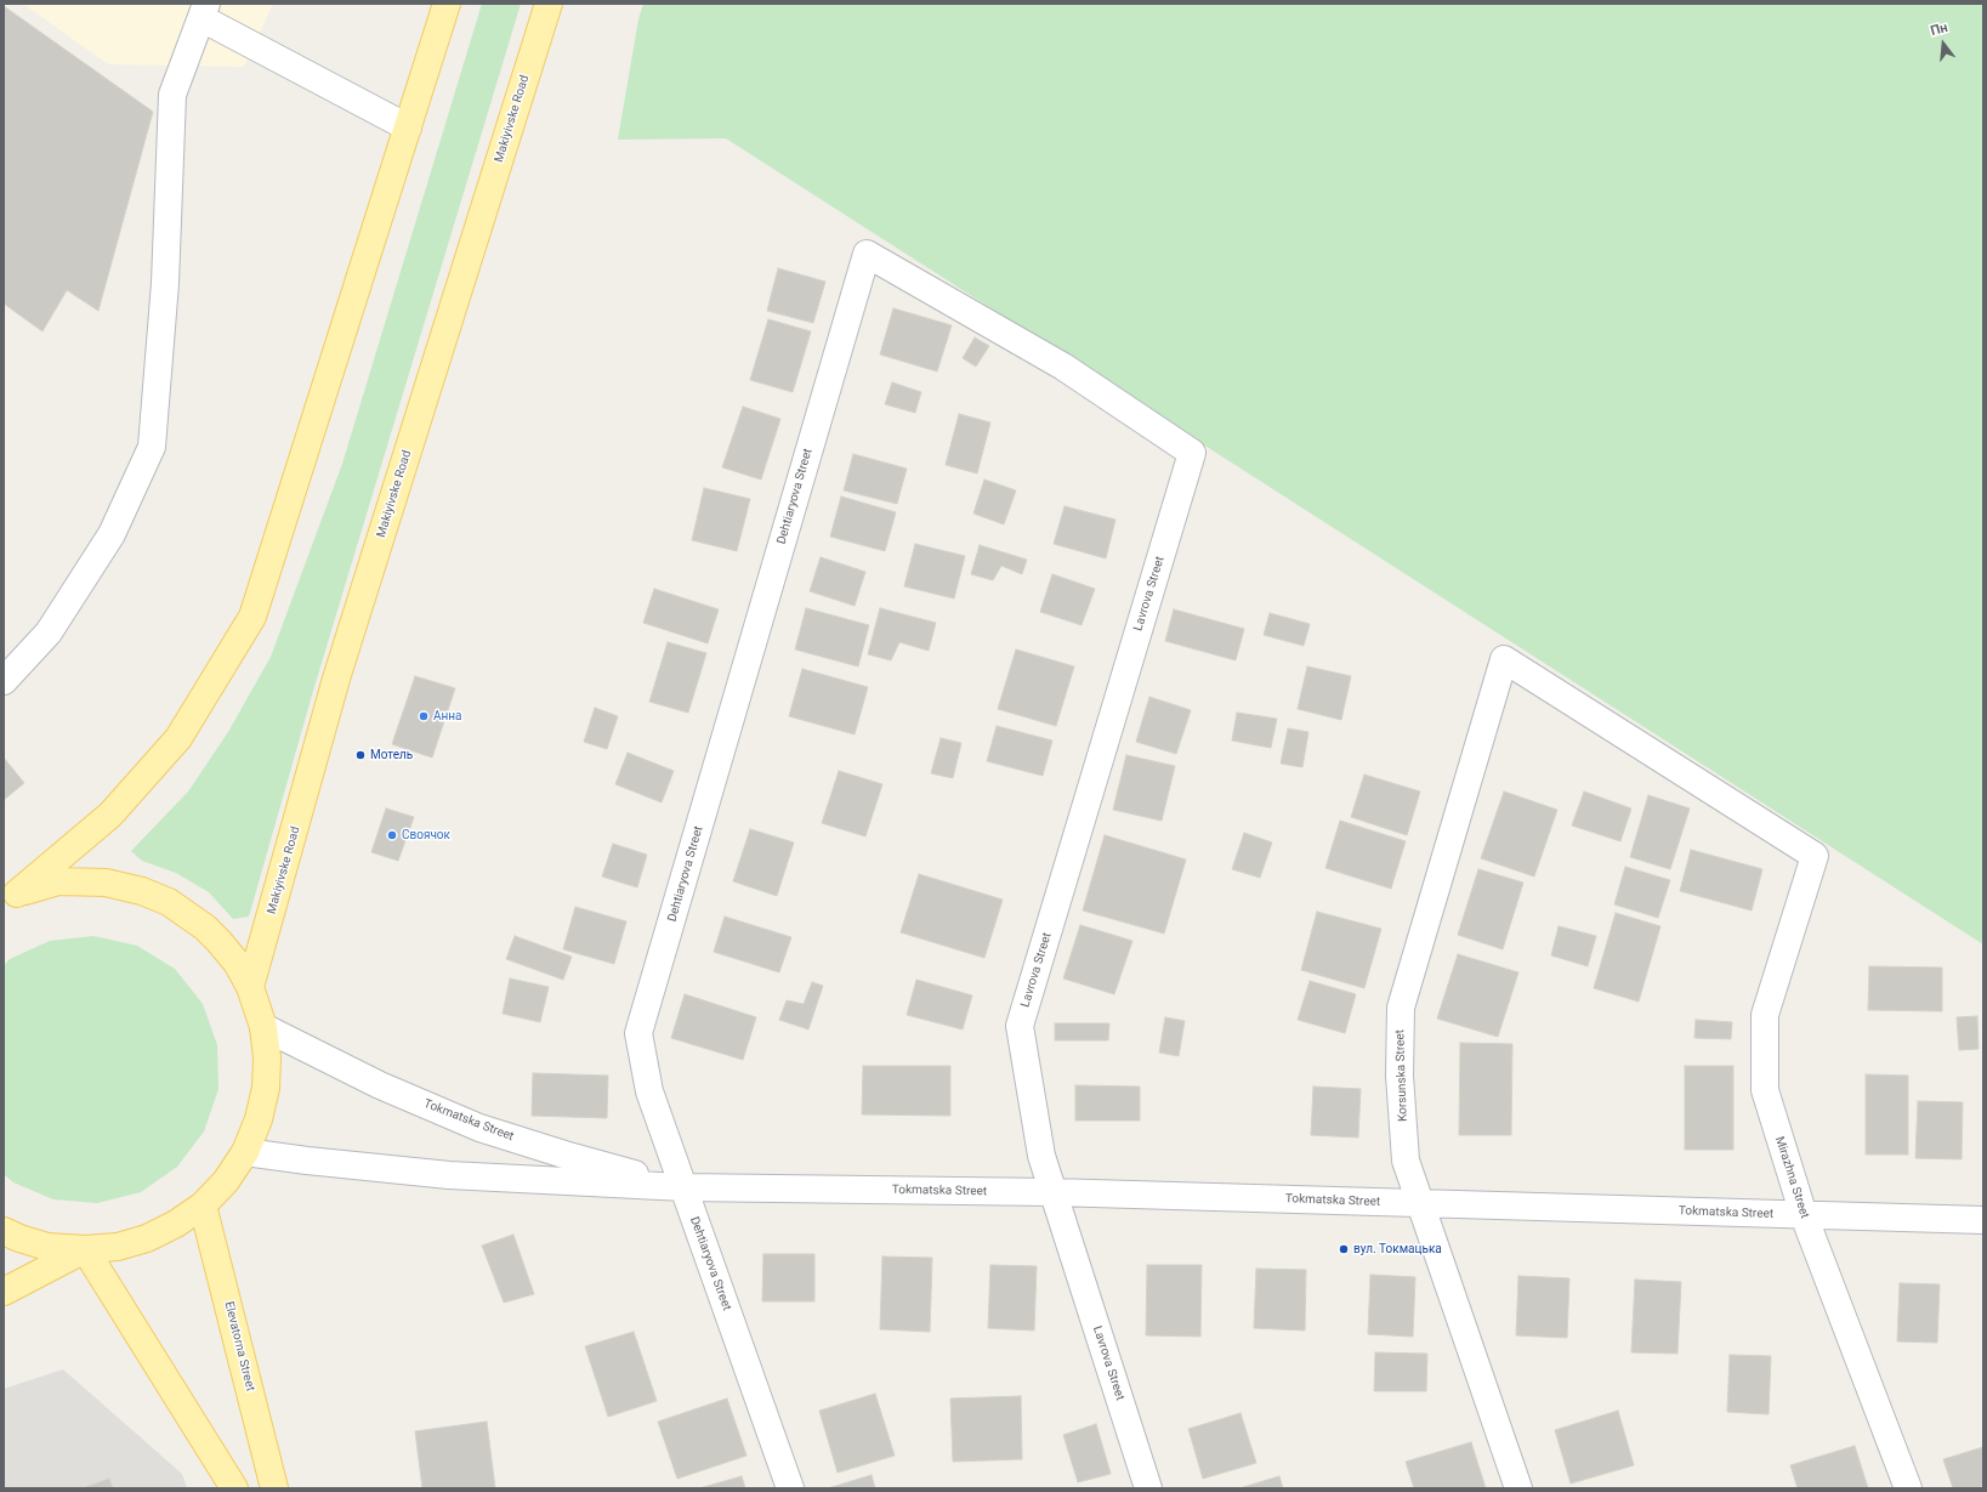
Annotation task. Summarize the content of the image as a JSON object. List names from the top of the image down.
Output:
{
  "streets": {
    "main road": ["Makiyivske Road", "Elevatorna Street"],
    "street": [
      "Dehtiaryova Street",
      "Lavrova Street",
      "Korsunska Street",
      "Tokmatska Street",
      "Mirazhna Street"
    ]
  },
  "crossings": [
    ["Dehtiaryova Street", "Lavrova Street"],
    ["Dehtiaryova Street", "Tokmatska Street"],
    ["Lavrova Street", "Tokmatska Street"],
    ["Korsunska Street", "Tokmatska Street"],
    ["Korsunska Street", "Mirazhna Street"],
    ["Tokmatska Street", "Mirazhna Street"]
  ],
  "places": [
    "Анна",
    "Мотель",
    "Своячок",
    "вул. Токмацька"
  ],
  "north": "top"
}
